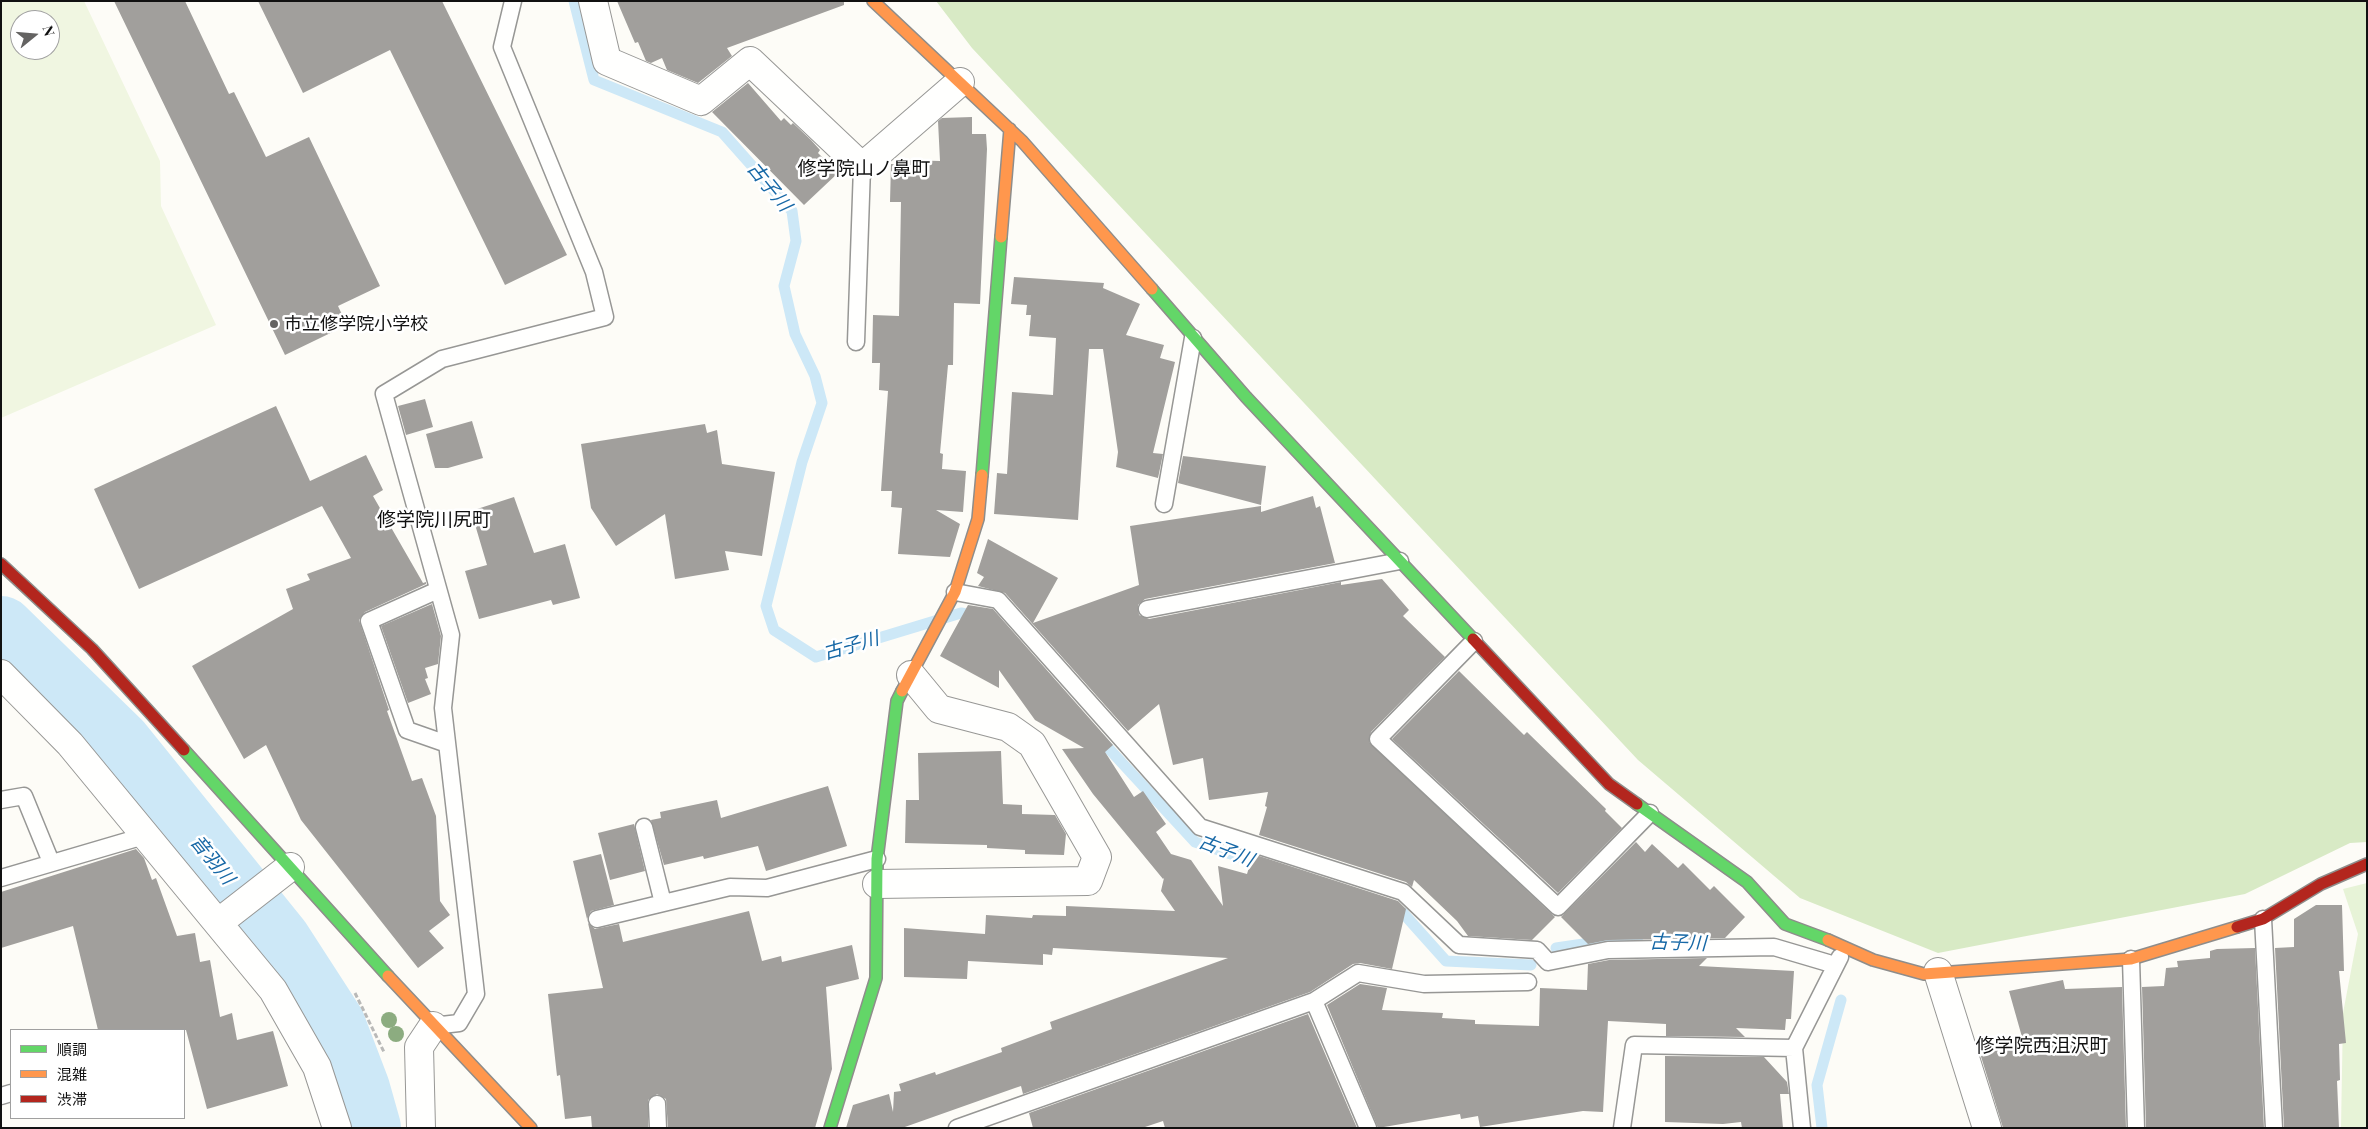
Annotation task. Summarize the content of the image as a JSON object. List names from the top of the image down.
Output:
{
  "districts": ["修学院山ノ鼻町", "修学院川尻町", "修学院西沮沢町"],
  "water": ["古子川", "音羽川"],
  "places": ["市立修学院小学校"],
  "legend": ["順調", "混雑", "渋滞"],
  "north": "right"
}
